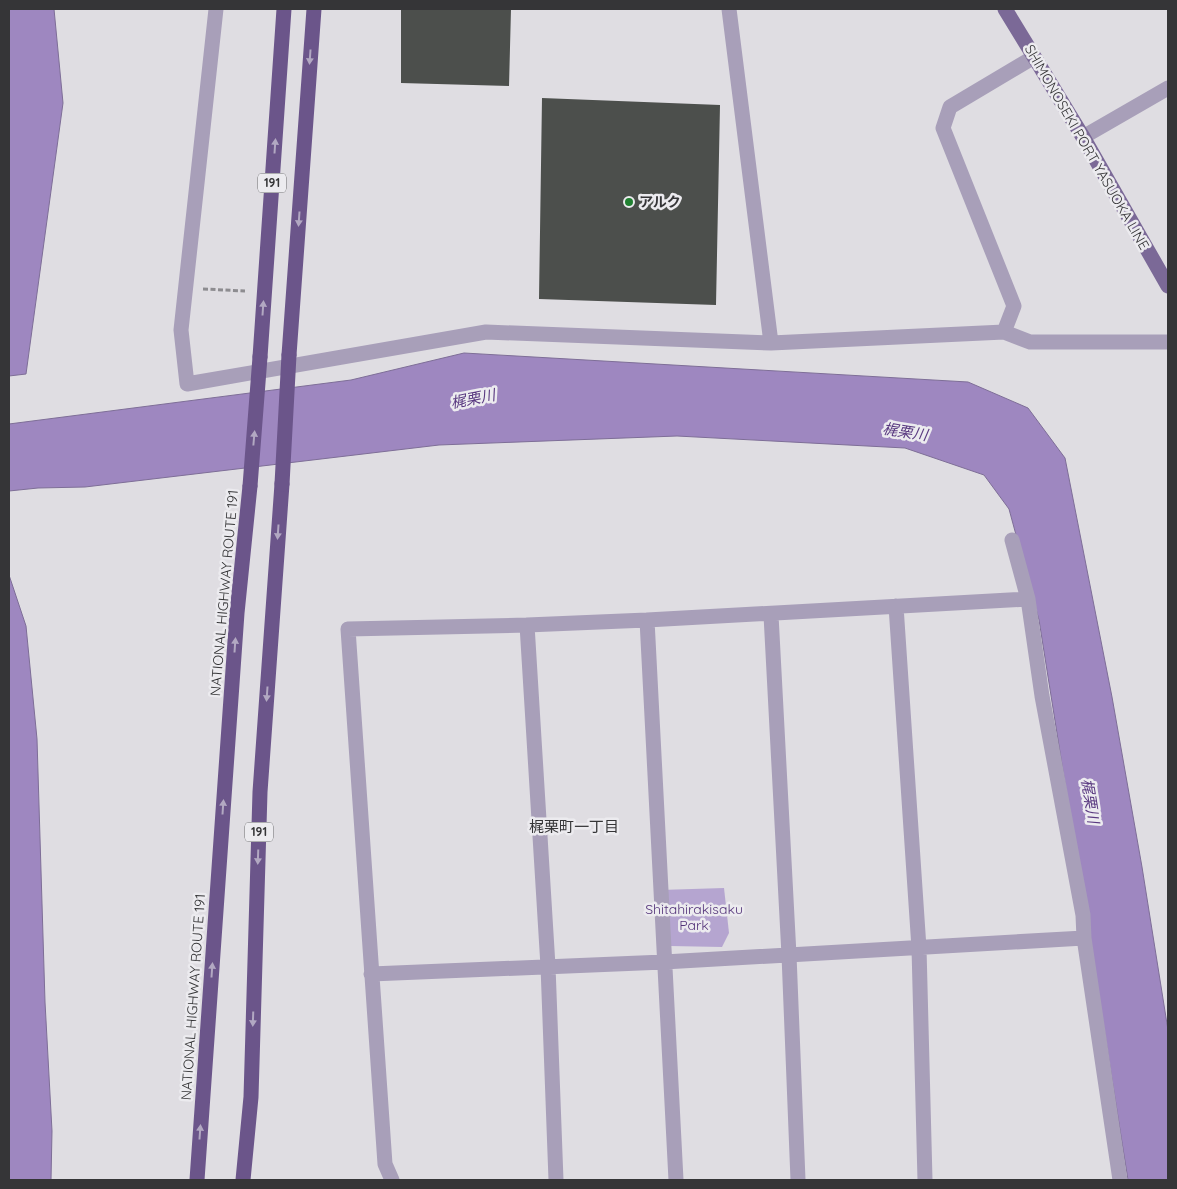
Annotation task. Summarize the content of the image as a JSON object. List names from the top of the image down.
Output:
{
  "streets": {
    "highway": ["191", "NATIONAL HIGHWAY ROUTE 191"],
    "main road": ["SHIMONOSEKI PORT YASUOKA LINE"]
  },
  "districts": ["梶栗町一丁目"],
  "water": ["梶栗川"],
  "parks": ["Shitahirakisaku Park"],
  "places": ["アルク"]
}
